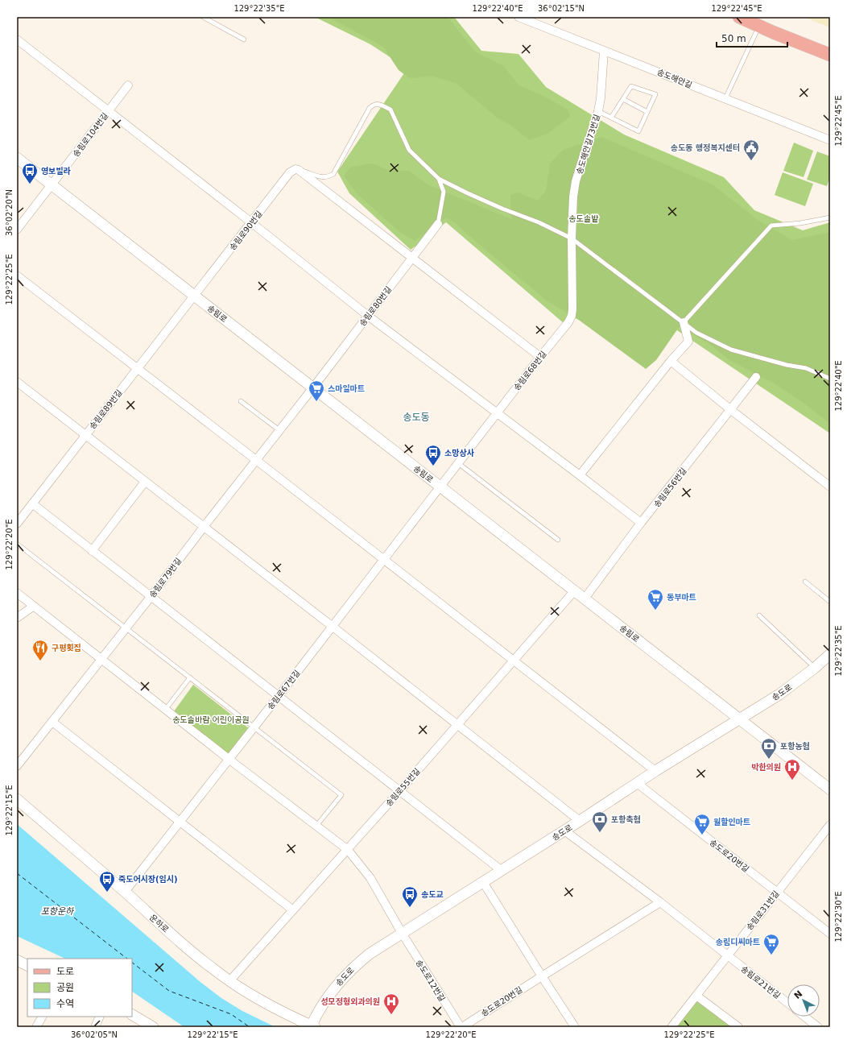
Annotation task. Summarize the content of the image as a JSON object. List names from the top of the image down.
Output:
{
  "streets": {
    "street": [
      "송도해안길",
      "송림로104번길",
      "송도해안길73번길",
      "송림로90번길",
      "송림로80번길",
      "송림로",
      "송림로68번길",
      "송림로89번길",
      "송림로56번길",
      "송림로79번길",
      "송림로67번길",
      "송도로",
      "송림로55번길",
      "송도로20번길",
      "송림로31번길",
      "운하로",
      "송도로12번길",
      "송림로21번길"
    ]
  },
  "crossings": [
    ["송도해안길", "송도해안길73번길"],
    ["송림로104번길", "송림로"],
    ["송도해안길73번길", "송림로68번길"],
    ["송림로90번길", "송림로"],
    ["송림로90번길", "송림로89번길"],
    ["송림로80번길", "송림로"],
    ["송림로80번길", "송림로79번길"],
    ["송림로", "송림로68번길"],
    ["송림로", "송림로89번길"],
    ["송림로", "송림로56번길"],
    ["송림로", "송림로79번길"],
    ["송림로", "송림로67번길"],
    ["송림로", "송도로"],
    ["송림로", "송림로55번길"],
    ["송림로68번길", "송림로67번길"],
    ["송림로79번길", "송도로12번길"],
    ["송림로67번길", "운하로"],
    ["송림로67번길", "송도로12번길"],
    ["송도로", "송도로20번길"],
    ["송도로", "운하로"],
    ["송도로", "송도로12번길"],
    ["송림로55번길", "운하로"],
    ["송림로55번길", "송도로12번길"],
    ["송도로20번길", "송림로31번길"],
    ["송도로20번길", "송도로12번길"],
    ["송림로31번길", "송림로21번길"]
  ],
  "districts": ["송도동"],
  "water": ["포항운하"],
  "parks": ["송도솔밭", "송도솔바람 어린이공원"],
  "places": {
    "public building": ["송도동 행정복지센터"],
    "bus stop": [
      "영보빌라",
      "소망상사",
      "죽도어시장(임시)",
      "송도교"
    ],
    "supermarket": [
      "스마일마트",
      "동부마트",
      "월할인마트",
      "송림디씨마트"
    ],
    "restaurant": ["구평횟집"],
    "bank": ["포항농협", "포항축협"],
    "hospital": ["박한의원", "성모정형외과의원"]
  },
  "legend": ["도로", "공원", "수역"],
  "scale_bar": "50 m",
  "north": "top left",
  "coordinates": [
    "129°22'35\"E",
    "129°22'40\"E",
    "36°02'15\"N",
    "129°22'45\"E",
    "36°02'20\"N",
    "129°22'25\"E",
    "129°22'20\"E",
    "129°22'15\"E",
    "129°22'30\"E",
    "36°02'05\"N"
  ]
}
